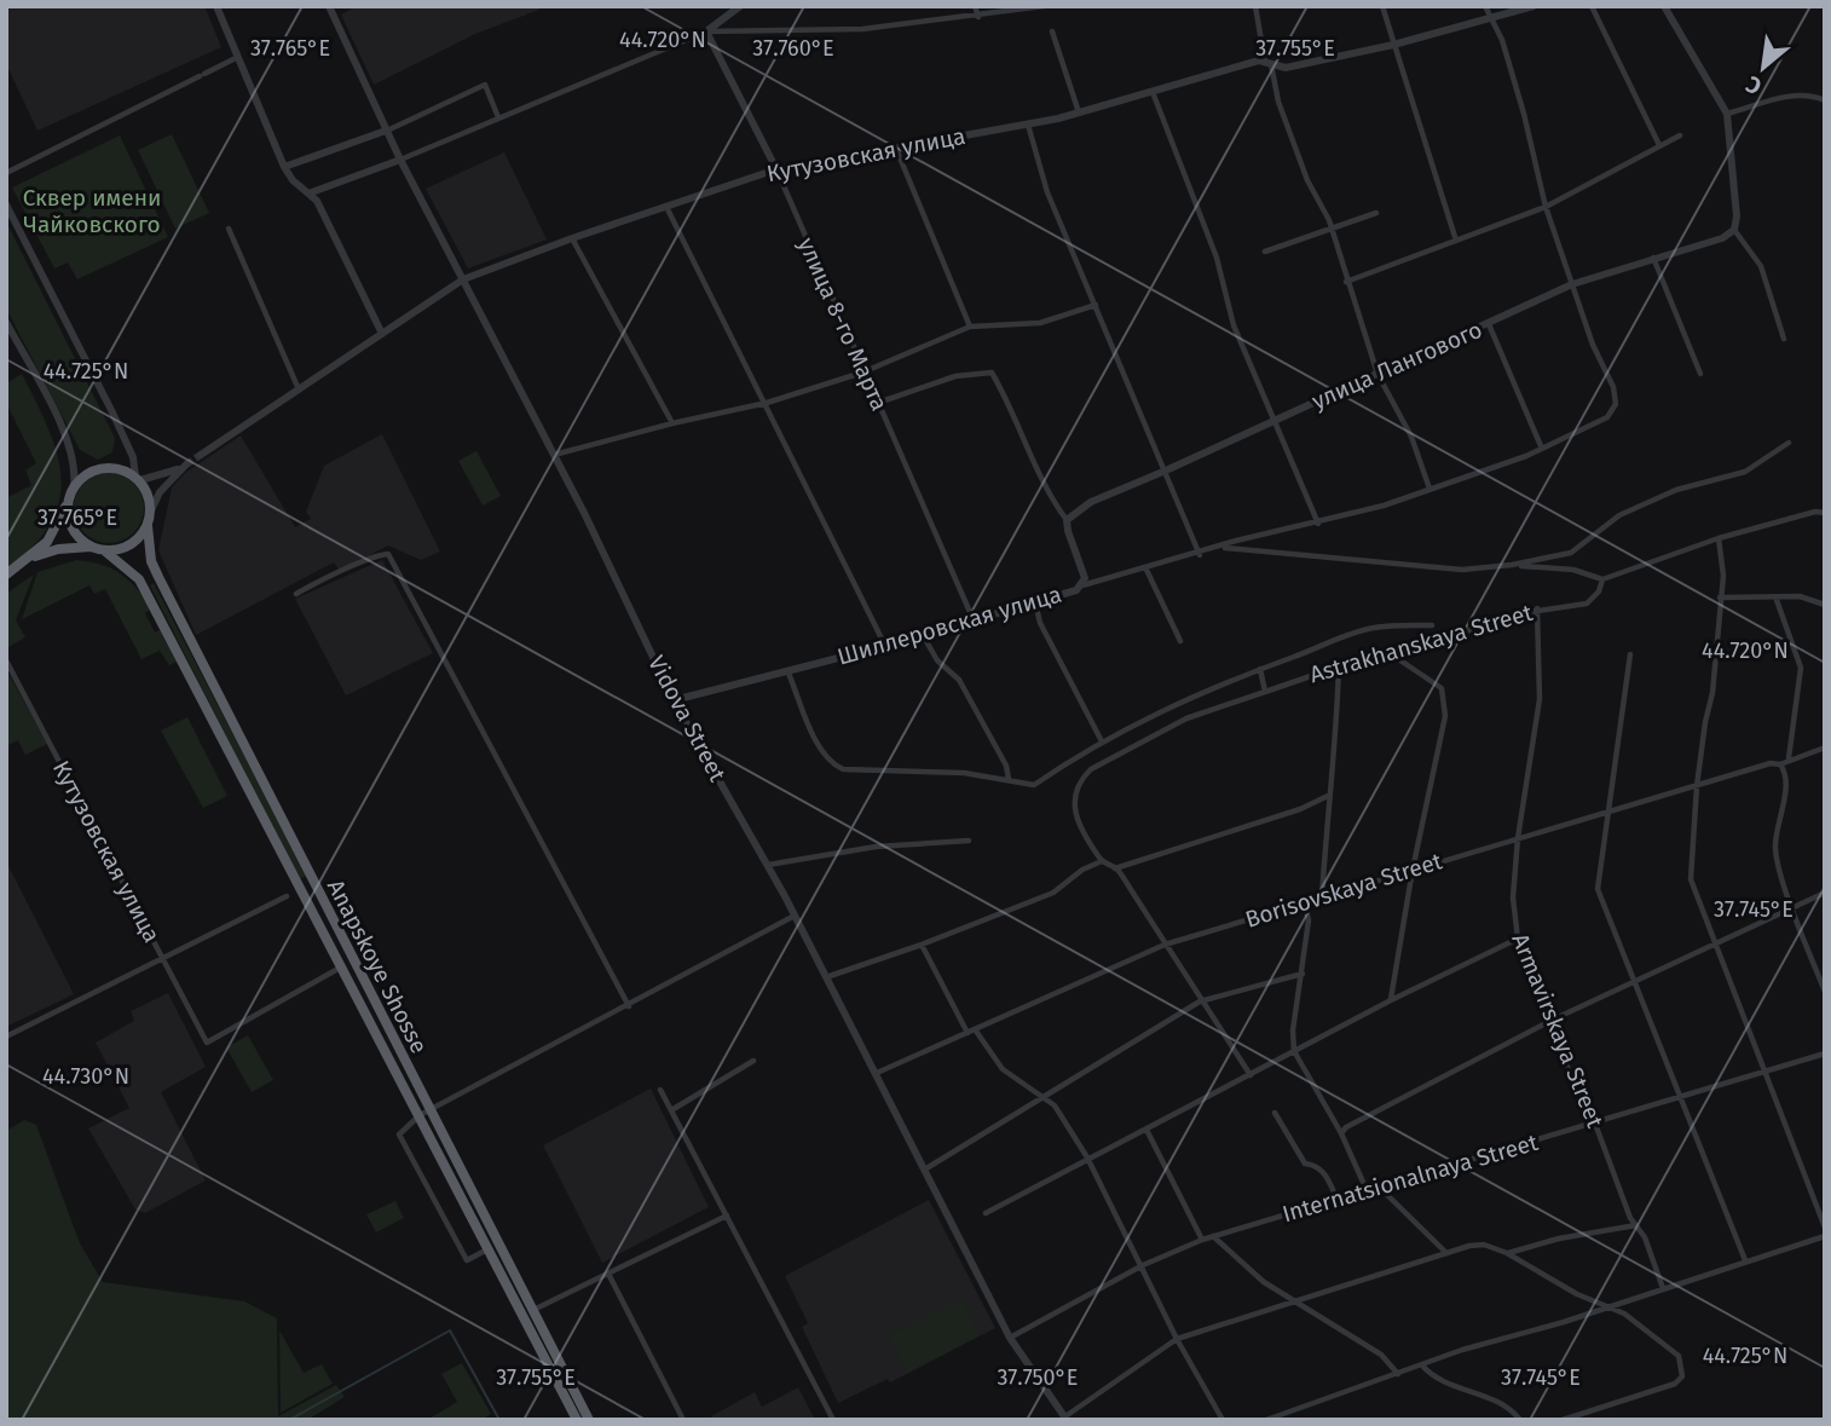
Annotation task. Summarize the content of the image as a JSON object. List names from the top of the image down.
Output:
{
  "streets": {
    "highway": ["Anapskoye Shosse"],
    "street": [
      "Кутузовская улица",
      "улица 8-го Марта",
      "улица Лангового",
      "Шиллеровская улица",
      "Astrakhanskaya Street",
      "Vidova Street",
      "Borisovskaya Street",
      "Armavirskaya Street",
      "Internatsionalnaya Street"
    ]
  },
  "crossings": [
    ["Кутузовская улица", "улица 8-го Марта"],
    ["Кутузовская улица", "Vidova Street"],
    ["Кутузовская улица", "Anapskoye Shosse"],
    ["улица 8-го Марта", "Шиллеровская улица"],
    ["улица Лангового", "Шиллеровская улица"],
    ["Шиллеровская улица", "Astrakhanskaya Street"],
    ["Шиллеровская улица", "Vidova Street"],
    ["Astrakhanskaya Street", "Armavirskaya Street"],
    ["Vidova Street", "Borisovskaya Street"],
    ["Vidova Street", "Internatsionalnaya Street"],
    ["Borisovskaya Street", "Armavirskaya Street"],
    ["Armavirskaya Street", "Internatsionalnaya Street"]
  ],
  "parks": ["Сквер имени Чайковского"],
  "north": "bottom left",
  "coordinates": [
    "44.720°N",
    "37.765°E",
    "37.760°E",
    "37.755°E",
    "44.725°N",
    "37.745°E",
    "44.730°N",
    "37.750°E"
  ]
}
